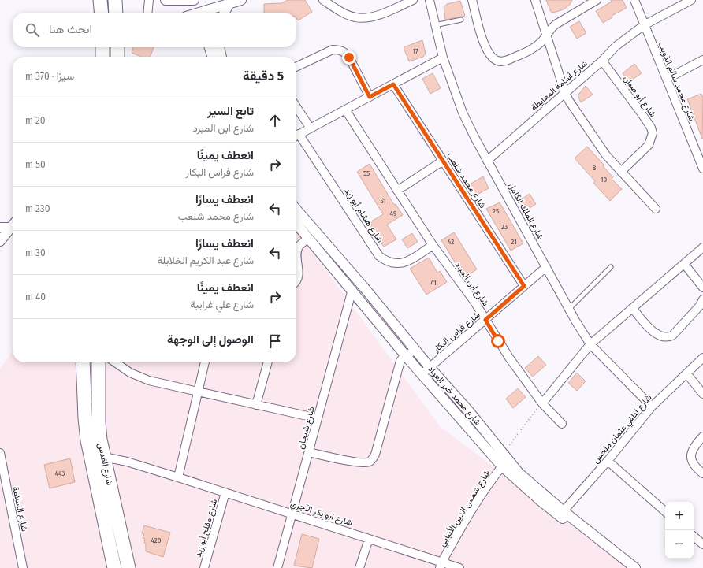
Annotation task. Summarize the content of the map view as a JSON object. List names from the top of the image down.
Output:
{
  "streets": {
    "highway": ["شارع القدس"],
    "street": [
      "شارع محمد سالم الذويب",
      "شارع أسامة المعايطة",
      "شارع أبو صوان",
      "شارع محمد شلعب",
      "شارع الملك الكامل",
      "شارع هشام أبو زيد",
      "شارع ابن المبرد",
      "شارع فراس البكار",
      "شارع محمد خير العواد",
      "شارع شيحان",
      "شارع لطفي عثمان ملحس",
      "شارع شمس الدين الأنبابي",
      "شارع السلامة",
      "شارع ابو بكر الآجري",
      "شارع مفلح أبو زيد"
    ]
  },
  "crossings": [
    ["شارع محمد سالم الذويب", "شارع أسامة المعايطة"],
    ["شارع أسامة المعايطة", "شارع أبو صوان"],
    ["شارع أسامة المعايطة", "شارع الملك الكامل"],
    ["شارع محمد شلعب", "شارع فراس البكار"],
    ["شارع الملك الكامل", "شارع فراس البكار"],
    ["شارع الملك الكامل", "شارع لطفي عثمان ملحس"],
    ["شارع هشام أبو زيد", "شارع ابن المبرد"],
    ["شارع ابن المبرد", "شارع فراس البكار"],
    ["شارع فراس البكار", "شارع محمد خير العواد"],
    ["شارع محمد خير العواد", "شارع شيحان"],
    ["شارع محمد خير العواد", "شارع لطفي عثمان ملحس"],
    ["شارع محمد خير العواد", "شارع شمس الدين الأنبابي"],
    ["شارع شيحان", "شارع ابو بكر الآجري"],
    ["شارع القدس", "شارع ابو بكر الآجري"],
    ["شارع شمس الدين الأنبابي", "شارع ابو بكر الآجري"],
    ["شارع ابو بكر الآجري", "شارع مفلح أبو زيد"]
  ],
  "house_numbers": [
    "17",
    "8",
    "55",
    "10",
    "51",
    "25",
    "49",
    "23",
    "42",
    "21",
    "41",
    "443",
    "420"
  ],
  "page": {
    "search": "ابحث هنا",
    "heading": ["5 دقيقة", "سيرًا · 370 m"],
    "list": [
      ["تابع السير", "شارع ابن المبرد", "20 m"],
      ["انعطف يمينًا", "شارع فراس البكار", "50 m"],
      ["انعطف يسارًا", "شارع محمد شلعب", "230 m"],
      ["انعطف يسارًا", "شارع عبد الكريم الخلايلة", "30 m"],
      ["انعطف يمينًا", "شارع علي غرايبة", "40 m"],
      "الوصول إلى الوجهة"
    ],
    "map_buttons": ["+", "−"]
  }
}
